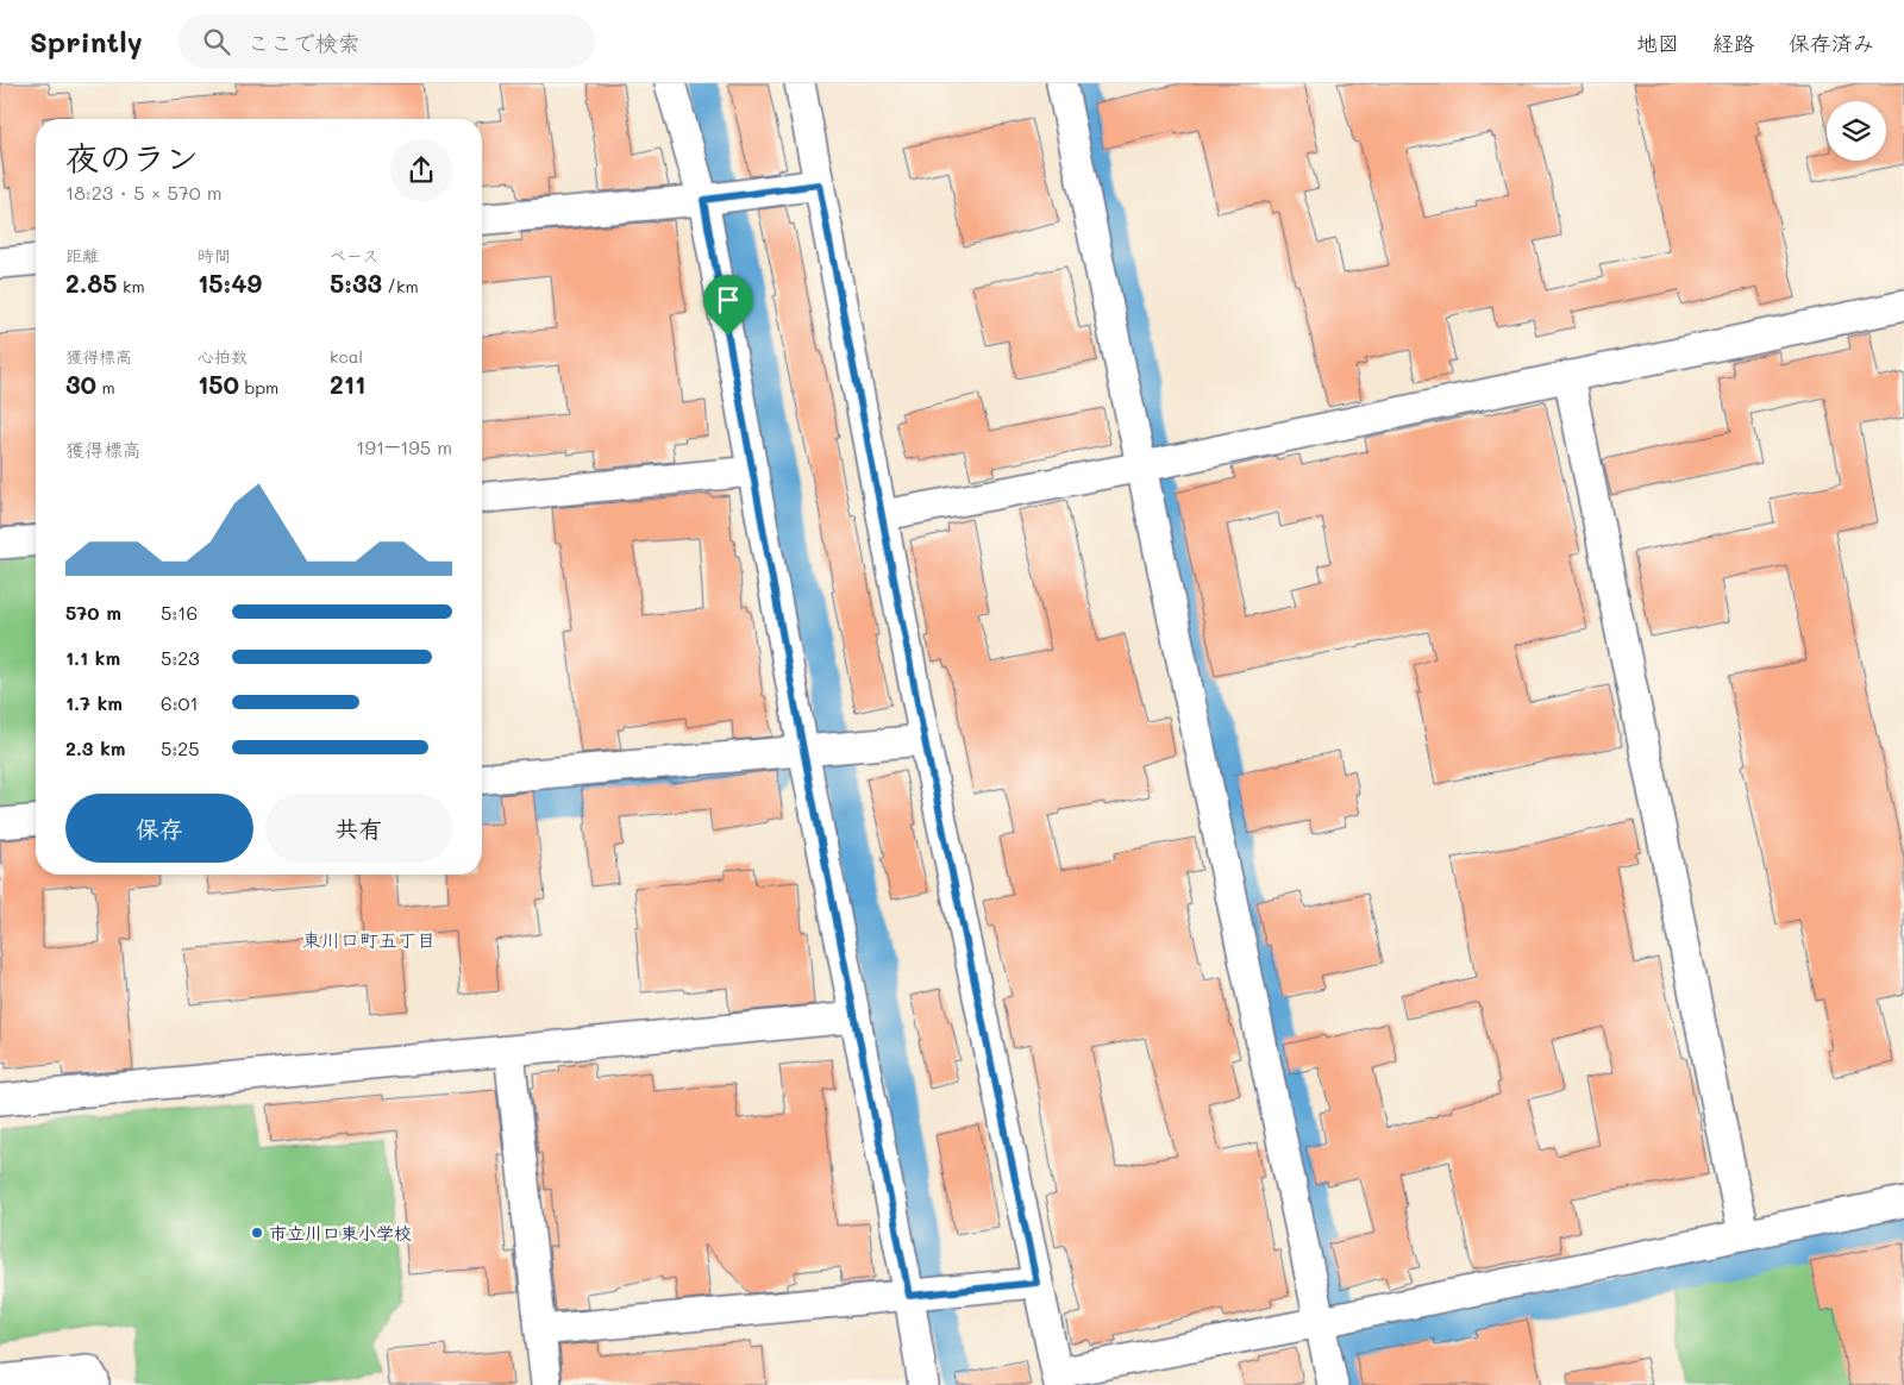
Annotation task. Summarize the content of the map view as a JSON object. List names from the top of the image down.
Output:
{
  "districts": ["東川口町五丁目"],
  "places": ["市立川口東小学校"],
  "page": {
    "header": "Sprintly",
    "search": "ここで検索",
    "nav": ["地図", "経路", "保存済み"],
    "heading": ["夜のラン", "18:23 · 5 × 570 m"],
    "stats": [
      ["距離", "2.85 km"],
      ["時間", "15:49"],
      ["ペース", "5:33 /km"],
      ["獲得標高", "30 m"],
      ["心拍数", "150 bpm"],
      ["kcal", "211"]
    ],
    "chart": ["獲得標高", "191–195 m"],
    "list": [
      {
        "name": "570 m",
        "note": "5:16"
      },
      {
        "name": "1.1 km",
        "note": "5:23"
      },
      {
        "name": "1.7 km",
        "note": "6:01"
      },
      {
        "name": "2.3 km",
        "note": "5:25"
      }
    ],
    "buttons": ["保存", "共有"]
  }
}
